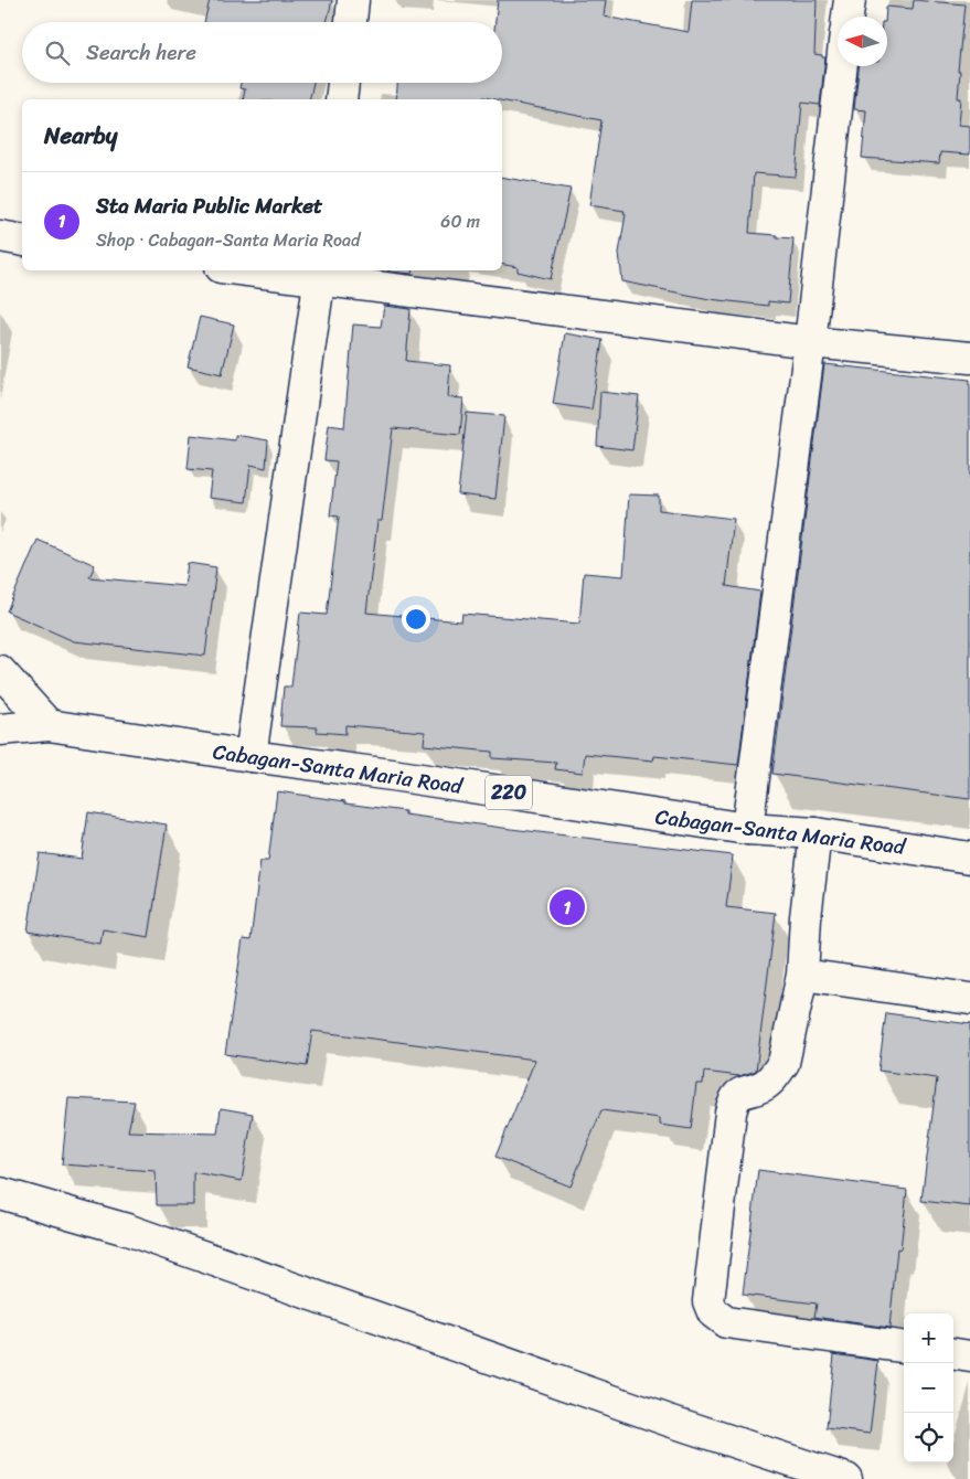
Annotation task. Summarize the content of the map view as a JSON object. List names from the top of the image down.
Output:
{
  "streets": {
    "street": ["Cabagan-Santa Maria Road", "220"]
  },
  "north": "left",
  "page": {
    "search": "Search here",
    "heading": "Nearby",
    "list": [
      {
        "mark": "1",
        "name": "Sta Maria Public Market",
        "note": "Shop · Cabagan-Santa Maria Road",
        "value": "60 m"
      }
    ],
    "pins": "1",
    "map_buttons": ["+", "−"]
  }
}
